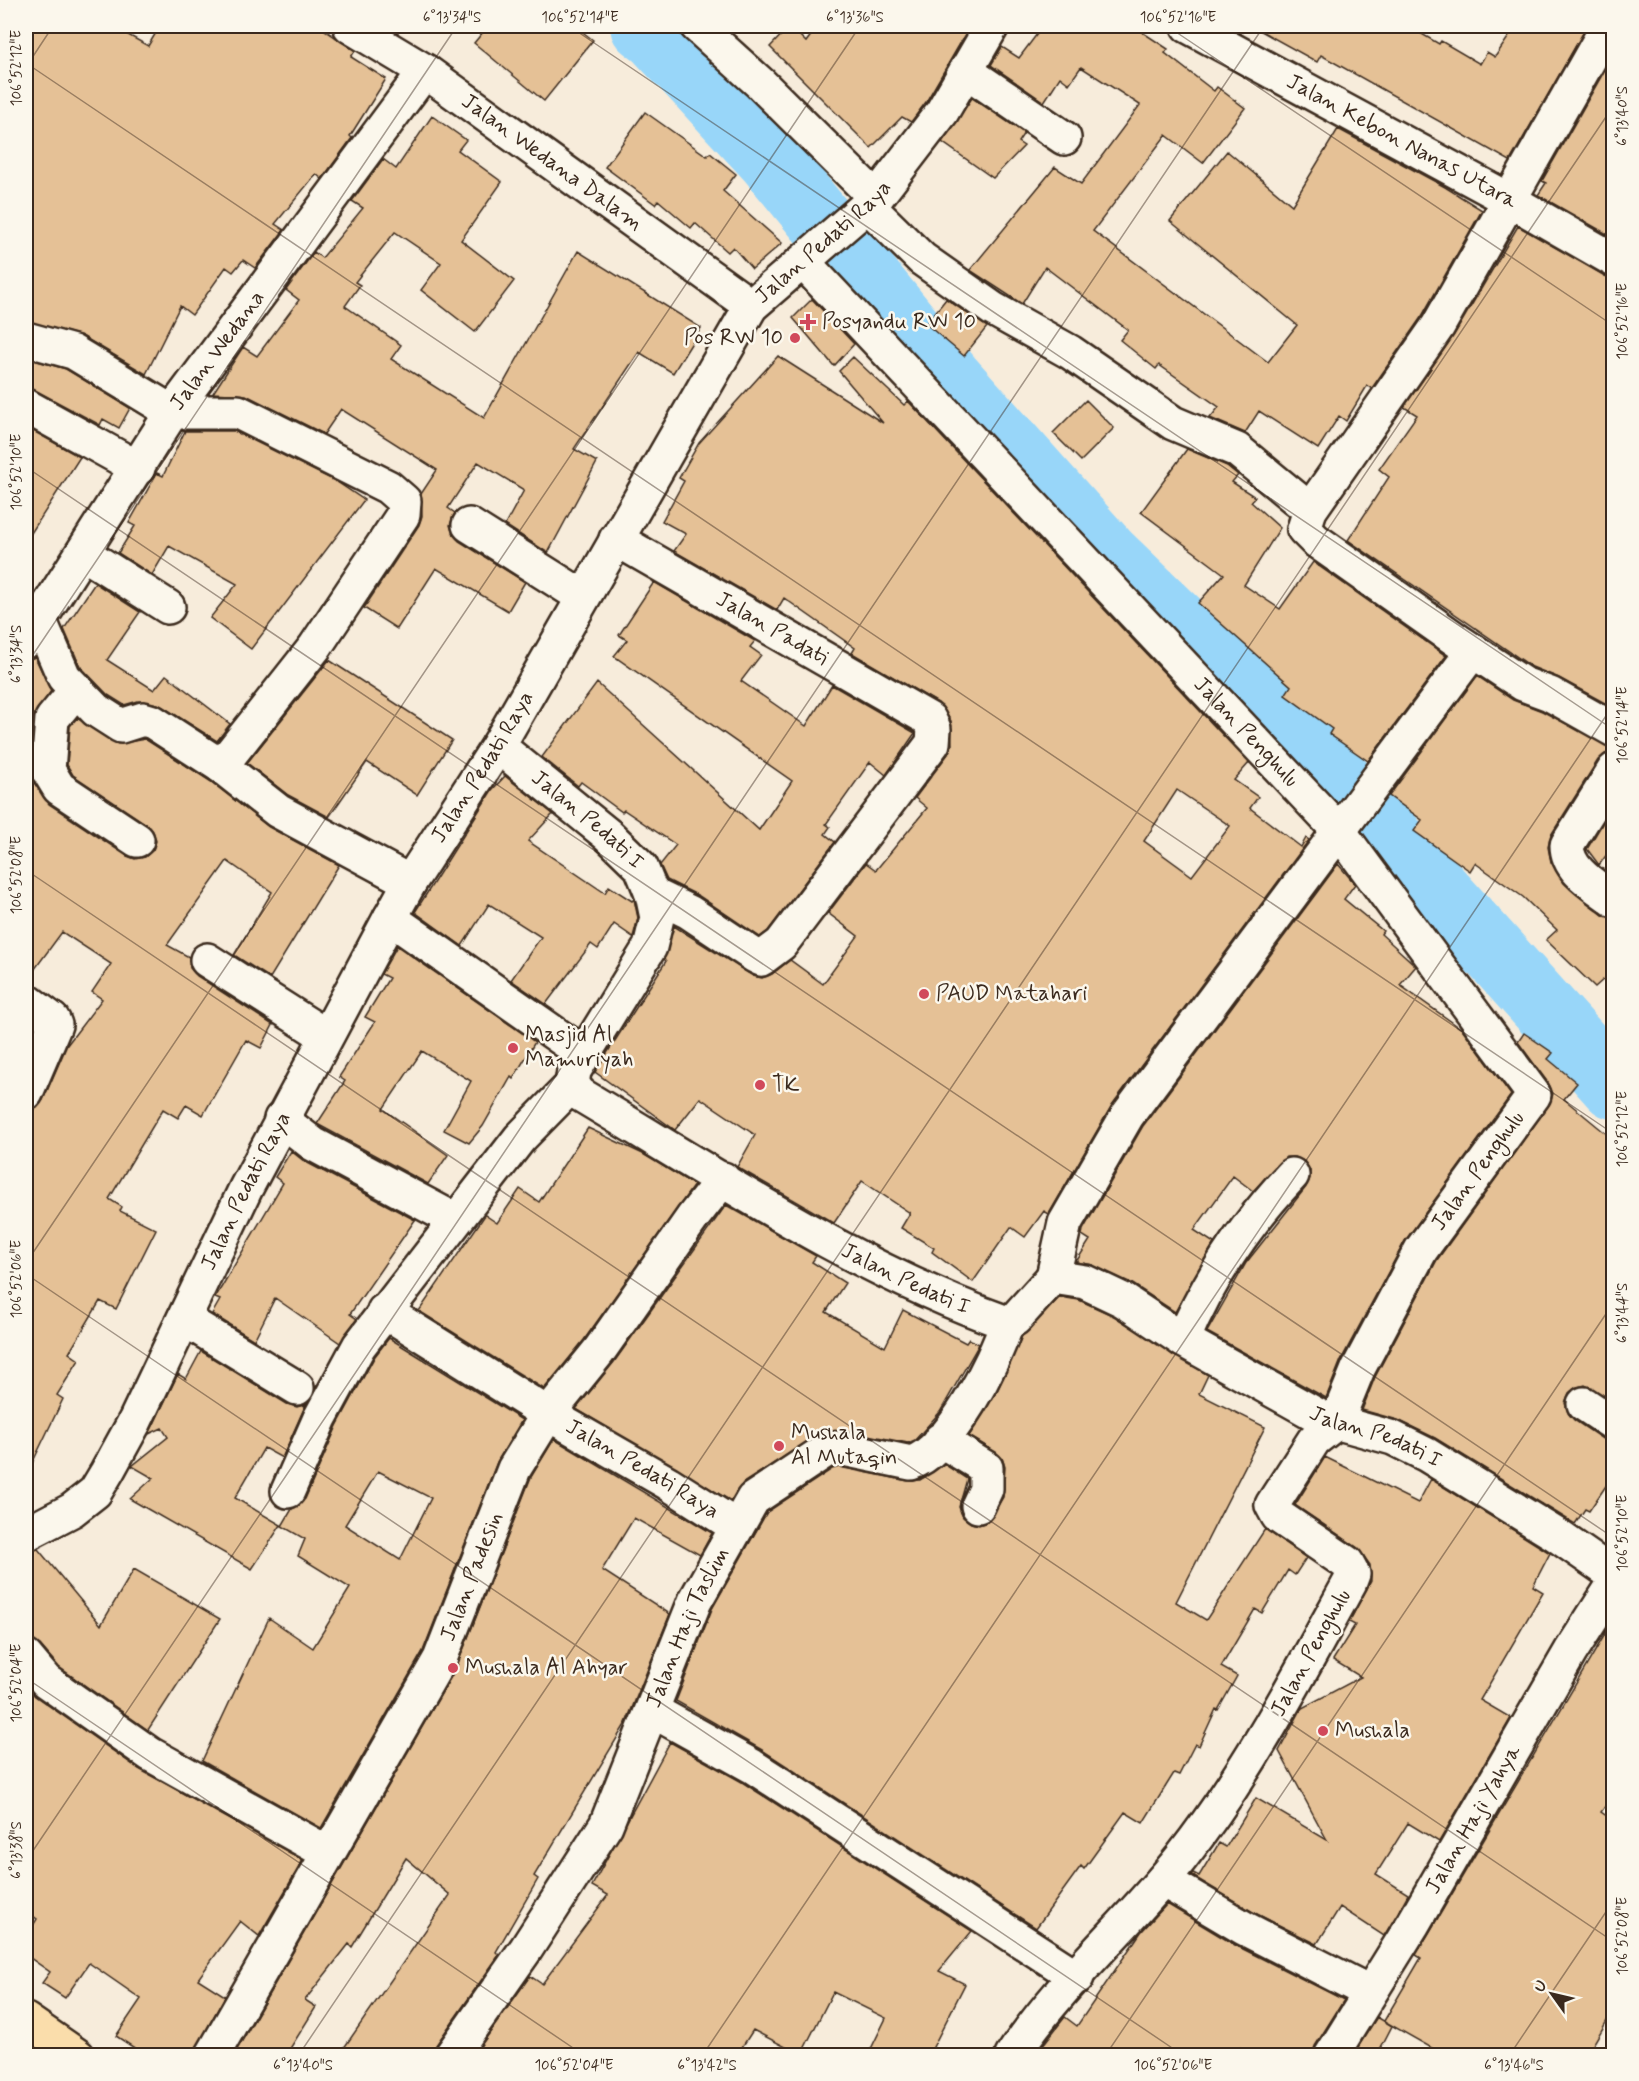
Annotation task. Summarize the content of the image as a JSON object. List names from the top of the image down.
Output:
{
  "streets": {
    "street": [
      "Jalan Kebon Nanas Utara",
      "Jalan Wedana Dalam",
      "Jalan Pedati Raya",
      "Jalan Wedana",
      "Jalan Padati",
      "Jalan Penghulu",
      "Jalan Pedati I",
      "Jalan Padesin",
      "Jalan Haji Taslim",
      "Jalan Haji Yahya"
    ]
  },
  "crossings": [
    ["Jalan Wedana Dalam", "Jalan Pedati Raya"],
    ["Jalan Wedana Dalam", "Jalan Wedana"],
    ["Jalan Pedati Raya", "Jalan Padati"],
    ["Jalan Pedati Raya", "Jalan Penghulu"],
    ["Jalan Pedati Raya", "Jalan Pedati I"],
    ["Jalan Pedati Raya", "Jalan Padesin"],
    ["Jalan Pedati Raya", "Jalan Haji Taslim"],
    ["Jalan Padati", "Jalan Pedati I"],
    ["Jalan Penghulu", "Jalan Pedati I"],
    ["Jalan Pedati I", "Jalan Padesin"],
    ["Jalan Pedati I", "Jalan Haji Taslim"]
  ],
  "places": {
    "health": ["Posyandu RW 10"],
    "other": [
      "Pos RW 10",
      "PAUD Matahari",
      "Masjid Al Mamuriyah",
      "TK",
      "Mushala Al Mutaqin",
      "Mushala Al Ahyar",
      "Mushala"
    ]
  },
  "north": "top left",
  "coordinates": [
    "6°13'34\"S",
    "106°52'14\"E",
    "6°13'36\"S",
    "106°52'16\"E",
    "106°52'12\"E",
    "6°13'40\"S",
    "106°52'10\"E",
    "106°52'08\"E",
    "106°52'06\"E",
    "6°13'44\"S",
    "106°52'04\"E",
    "6°13'38\"S",
    "6°13'42\"S",
    "6°13'46\"S"
  ]
}
